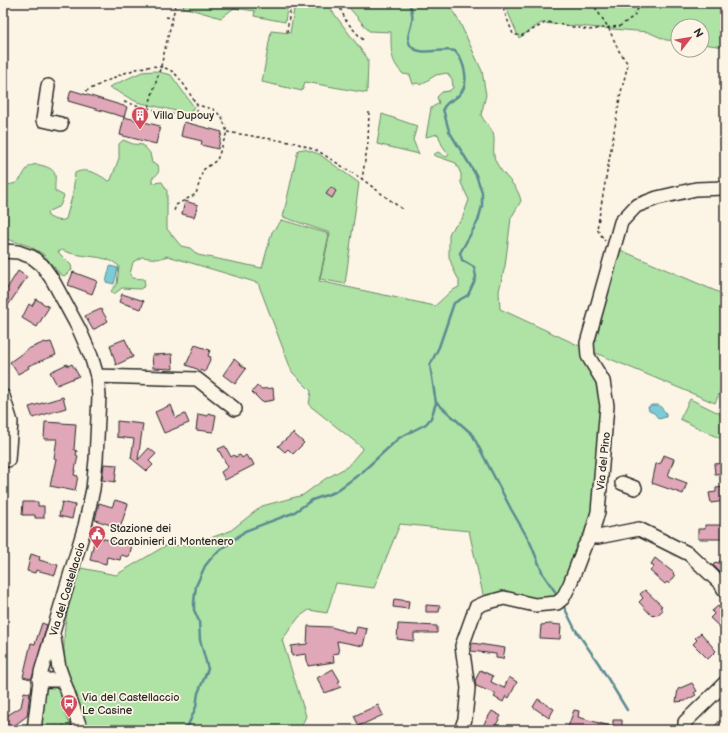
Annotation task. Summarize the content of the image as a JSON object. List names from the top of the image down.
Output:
{
  "streets": {
    "street": ["Via del Pino", "Via del Castellaccio"]
  },
  "places": {
    "building": ["Villa Dupouy"],
    "public building": ["Stazione dei Carabinieri di Montenero"],
    "bus stop": ["Via del Castellaccio Le Casine"]
  },
  "north": "top right"
}
